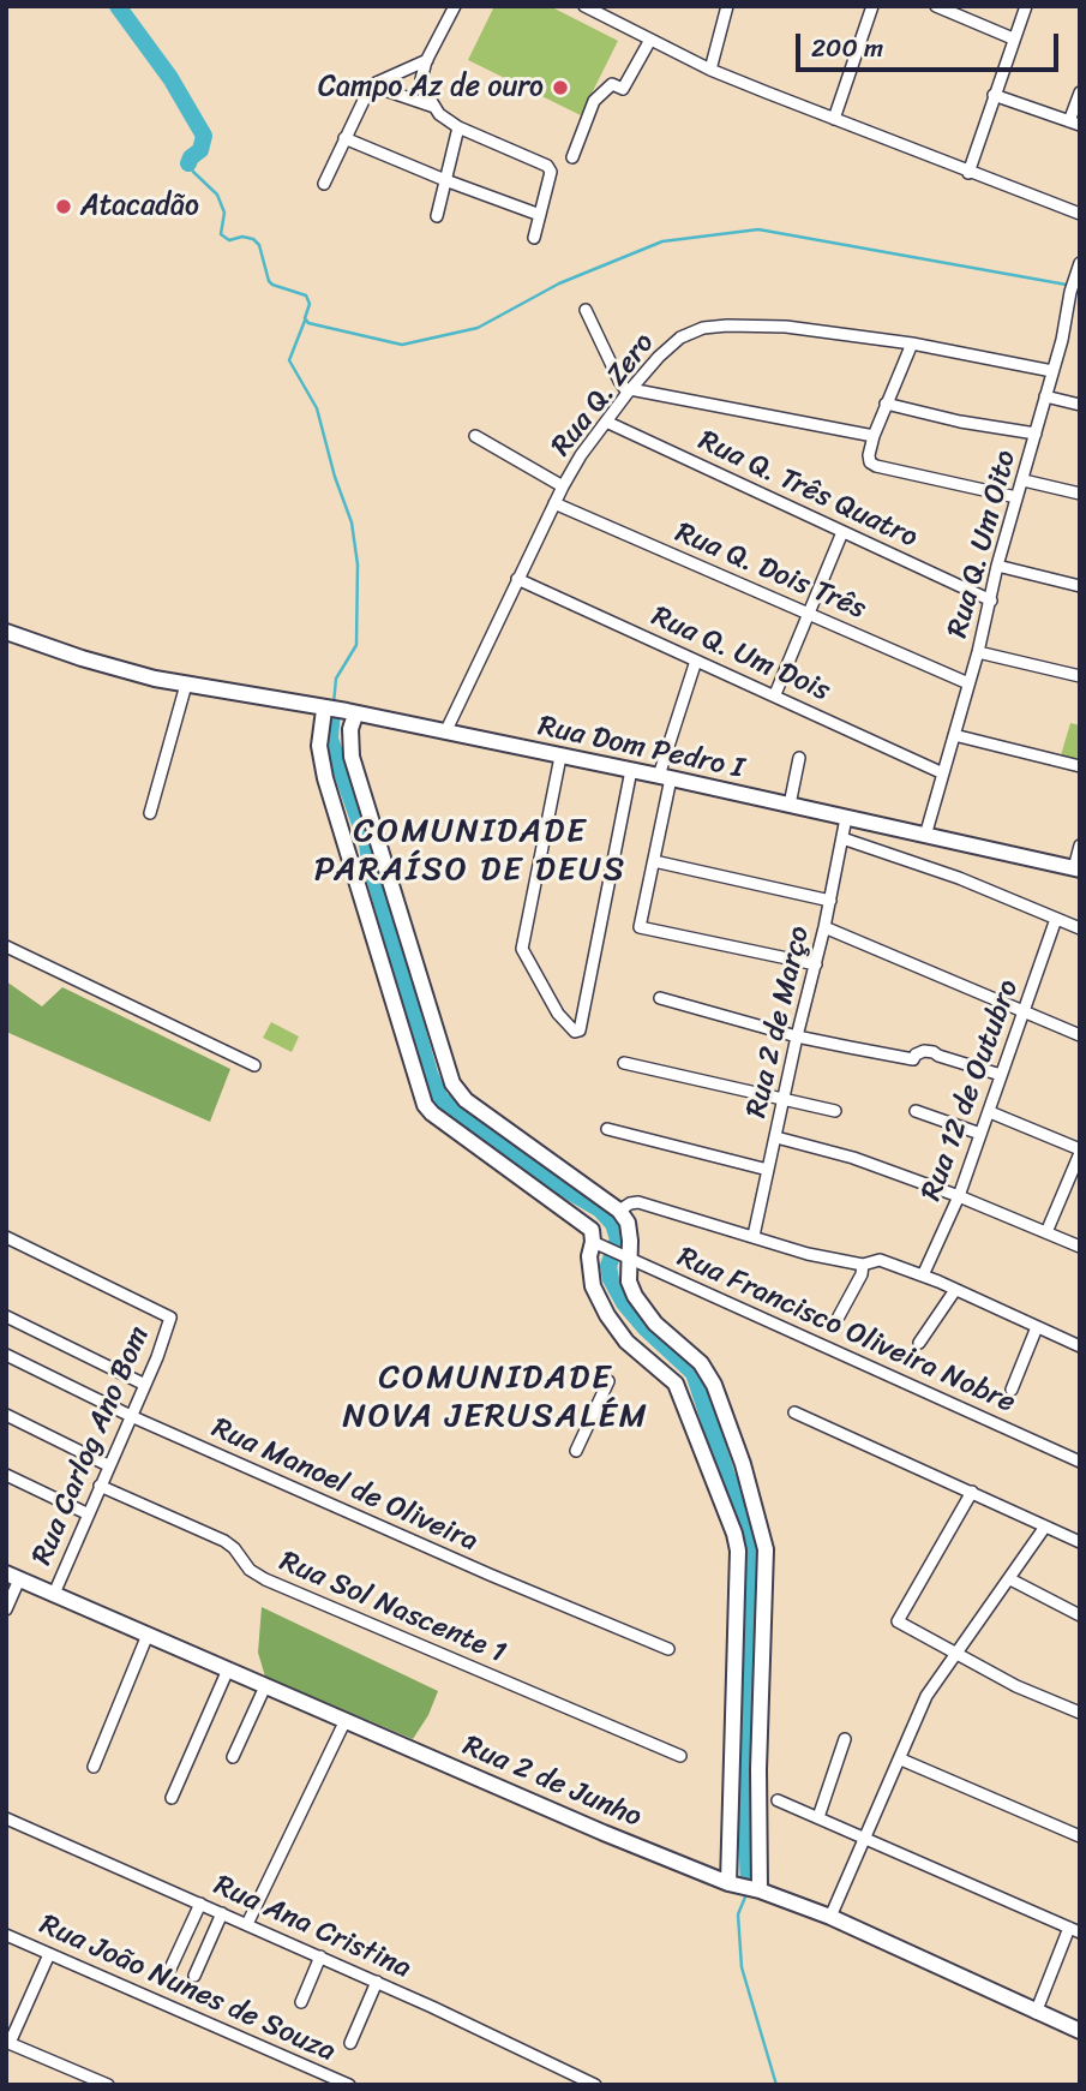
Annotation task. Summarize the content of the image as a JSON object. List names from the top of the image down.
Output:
{
  "streets": {
    "street": [
      "Rua Q. Zero",
      "Rua Q. Três Quatro",
      "Rua Q. Um Oito",
      "Rua Q. Dois Três",
      "Rua Q. Um Dois",
      "Rua Dom Pedro I",
      "Rua 2 de Março",
      "Rua 12 de Outubro",
      "Rua Francisco Oliveira Nobre",
      "Rua Carlog Ano Bom",
      "Rua Manoel de Oliveira",
      "Rua Sol Nascente 1",
      "Rua 2 de Junho",
      "Rua Ana Cristina",
      "Rua João Nunes de Souza"
    ]
  },
  "crossings": [
    ["Rua Q. Zero", "Rua Q. Três Quatro"],
    ["Rua Q. Zero", "Rua Q. Um Oito"],
    ["Rua Q. Zero", "Rua Q. Dois Três"],
    ["Rua Q. Zero", "Rua Q. Um Dois"],
    ["Rua Q. Zero", "Rua Dom Pedro I"],
    ["Rua Q. Três Quatro", "Rua Q. Um Oito"],
    ["Rua Q. Um Oito", "Rua Q. Dois Três"],
    ["Rua Q. Um Oito", "Rua Q. Um Dois"],
    ["Rua Q. Um Oito", "Rua Dom Pedro I"],
    ["Rua Dom Pedro I", "Rua 2 de Março"],
    ["Rua Carlog Ano Bom", "Rua Manoel de Oliveira"],
    ["Rua Carlog Ano Bom", "Rua Sol Nascente 1"],
    ["Rua Carlog Ano Bom", "Rua 2 de Junho"]
  ],
  "districts": ["COMUNIDADE PARAÍSO DE DEUS", "COMUNIDADE NOVA JERUSALÉM"],
  "places": ["Campo Az de ouro", "Atacadão"],
  "scale_bar": "200 m"
}
